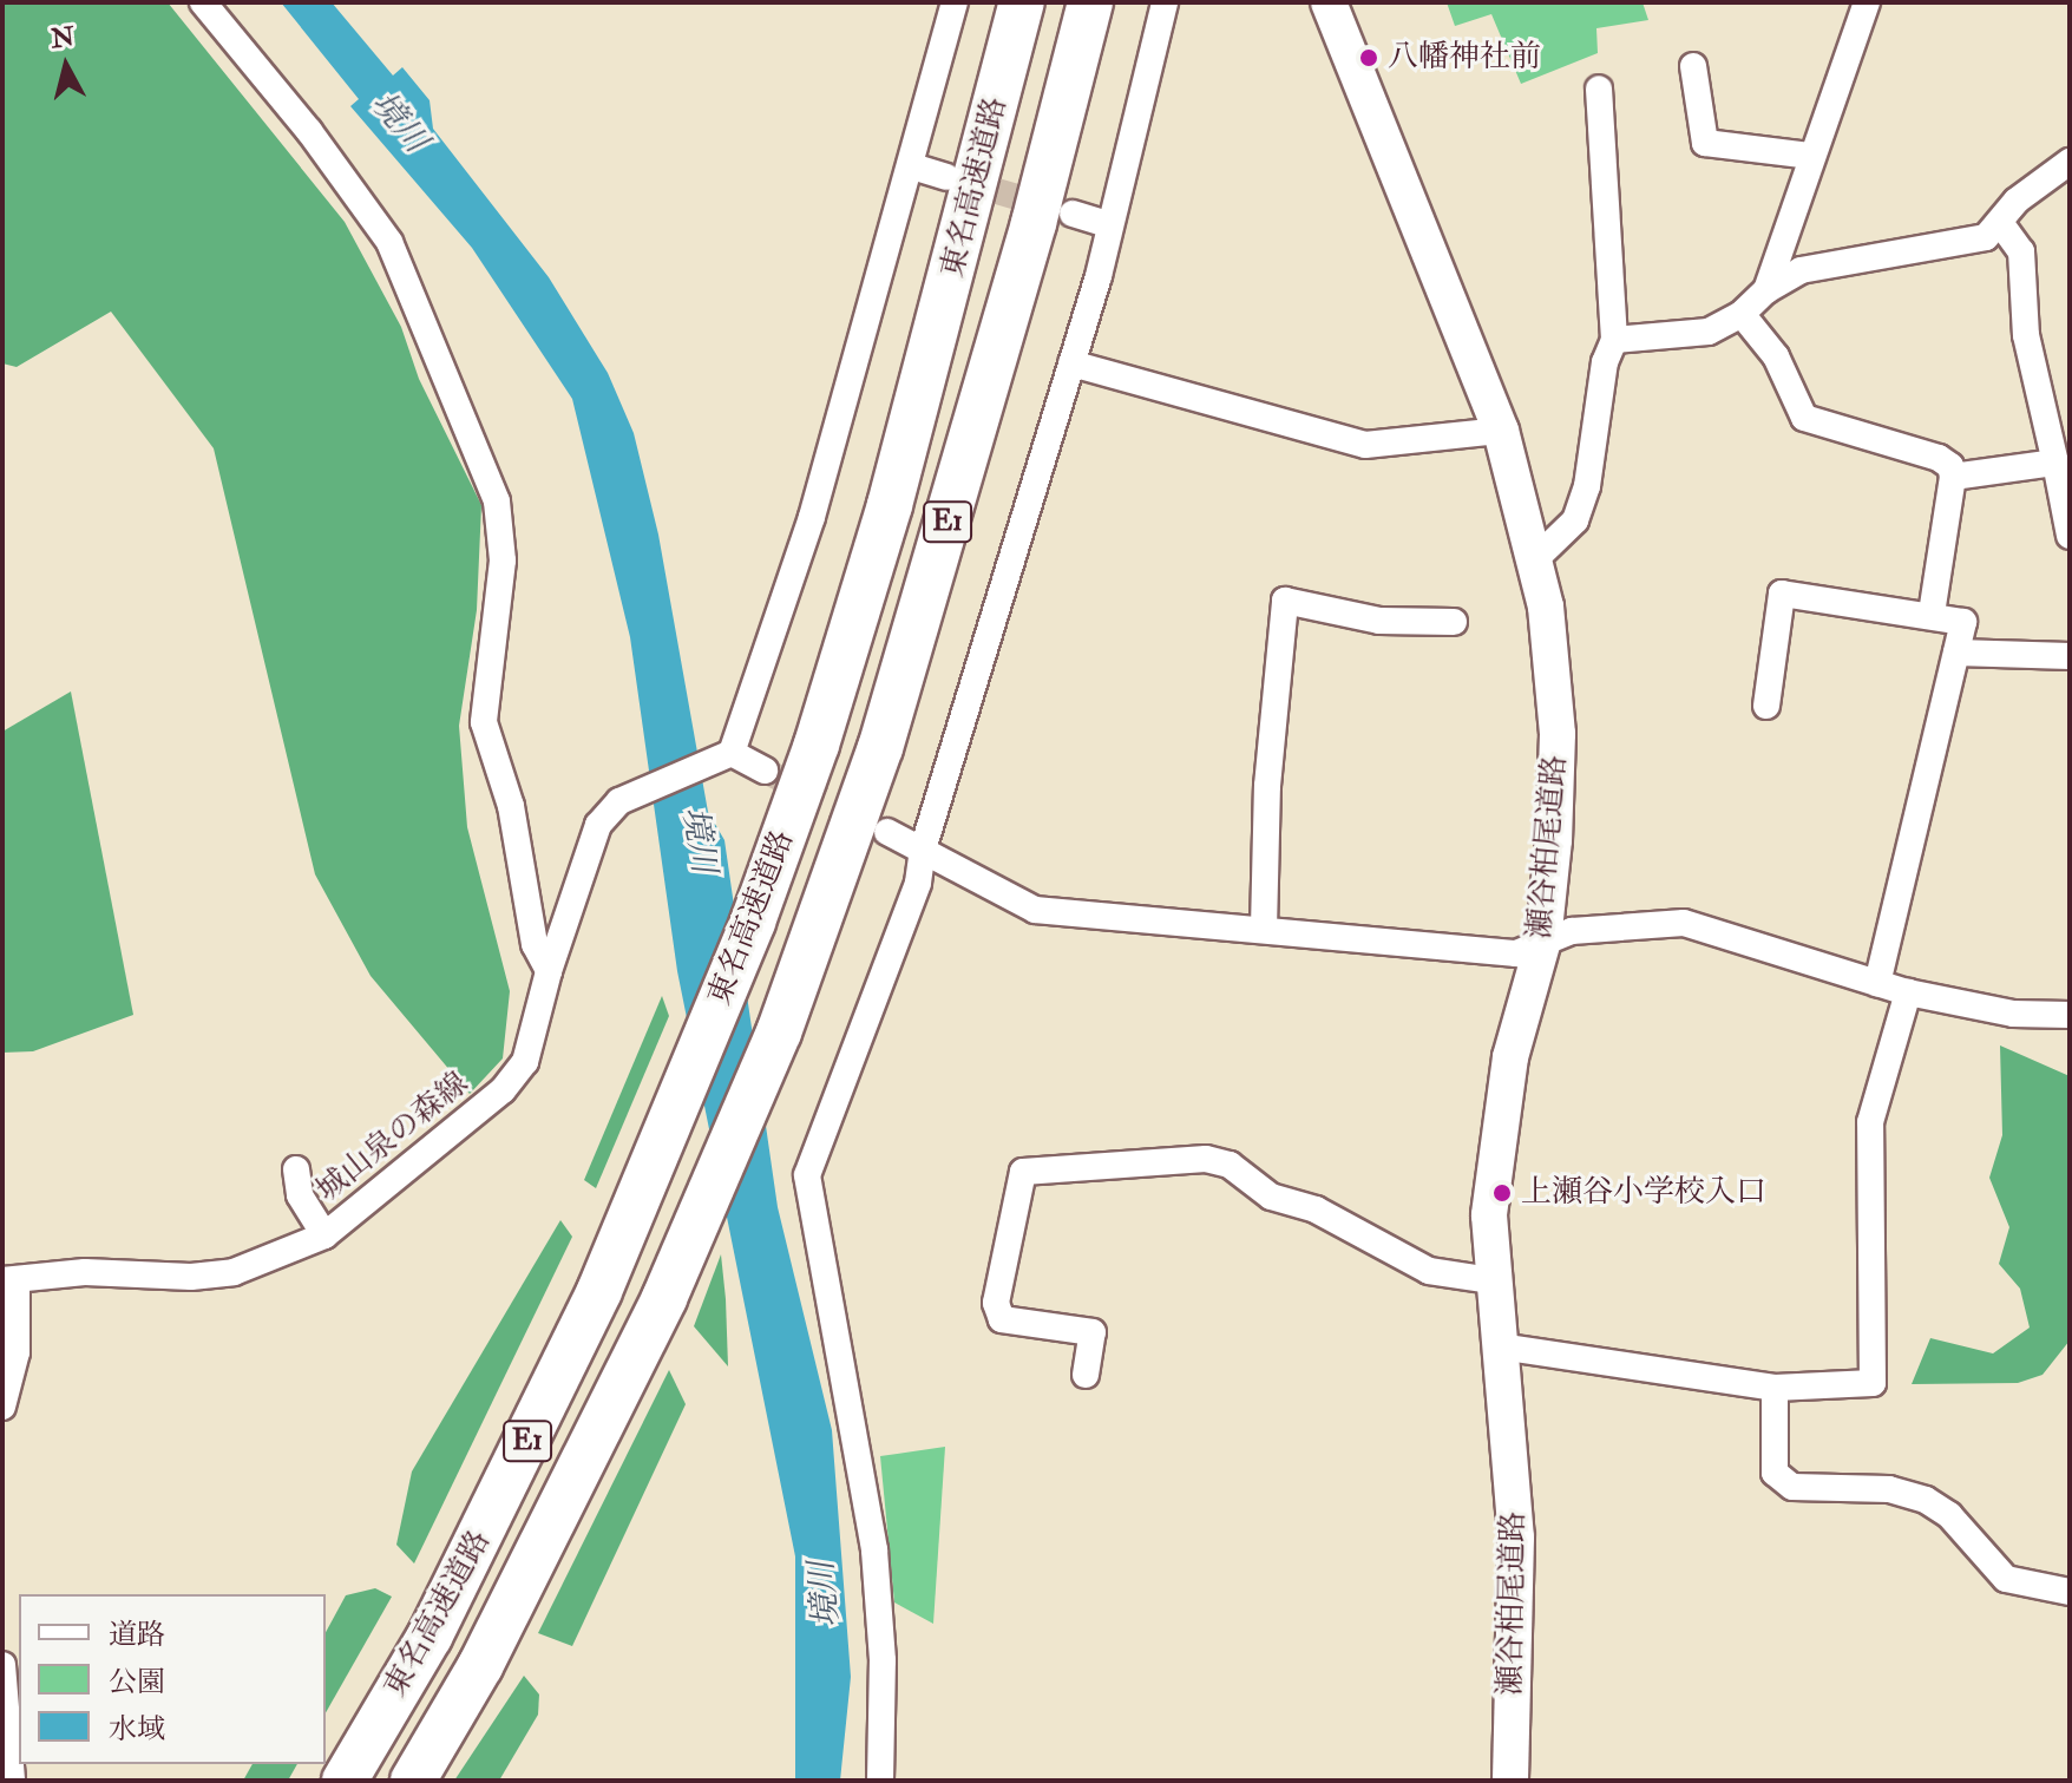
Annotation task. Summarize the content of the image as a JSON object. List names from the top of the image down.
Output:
{
  "streets": {
    "highway": ["東名高速道路", "E1"],
    "main road": ["瀬谷柏尾道路"],
    "street": ["城山泉の森線"]
  },
  "water": ["境川"],
  "places": ["八幡神社前", "上瀬谷小学校入口"],
  "legend": ["道路", "公園", "水域"],
  "north": "top"
}
